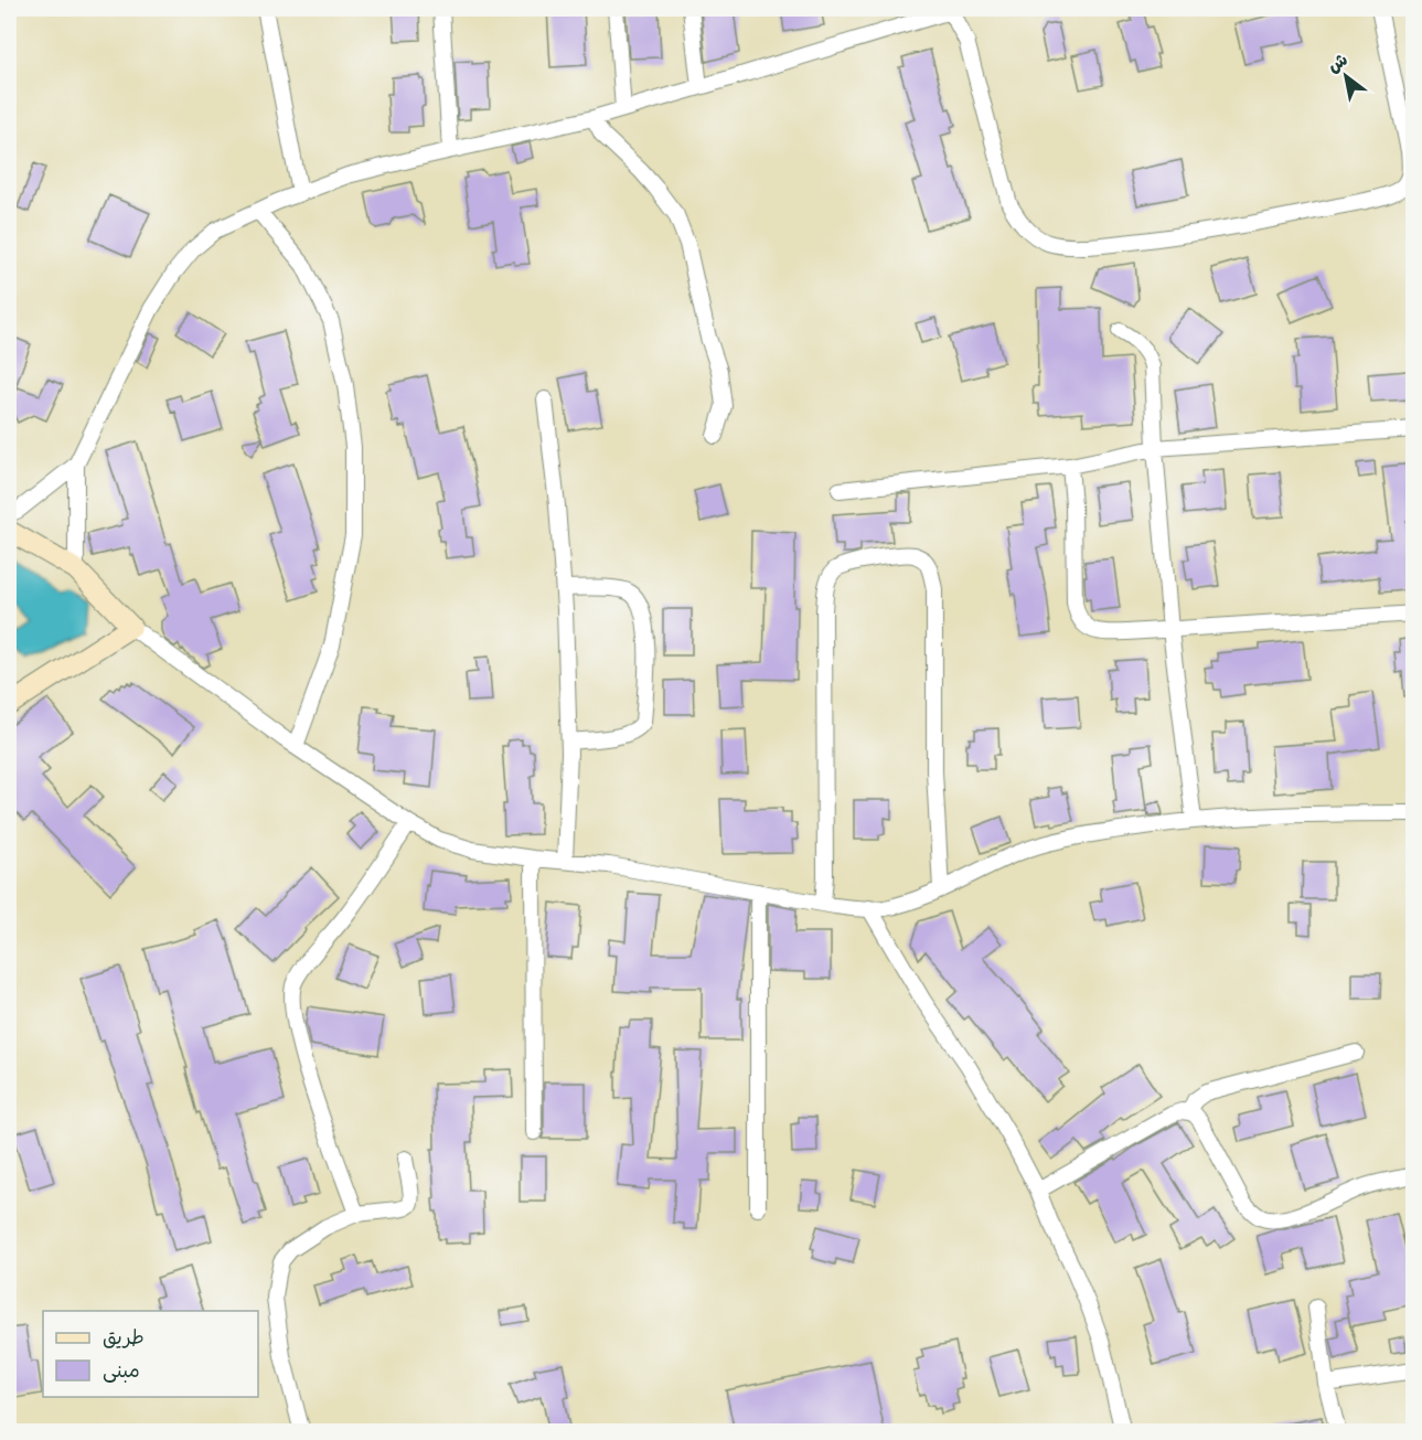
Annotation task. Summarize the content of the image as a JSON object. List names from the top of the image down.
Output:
{
  "legend": ["طريق", "مبنى"],
  "north": "top left"
}
